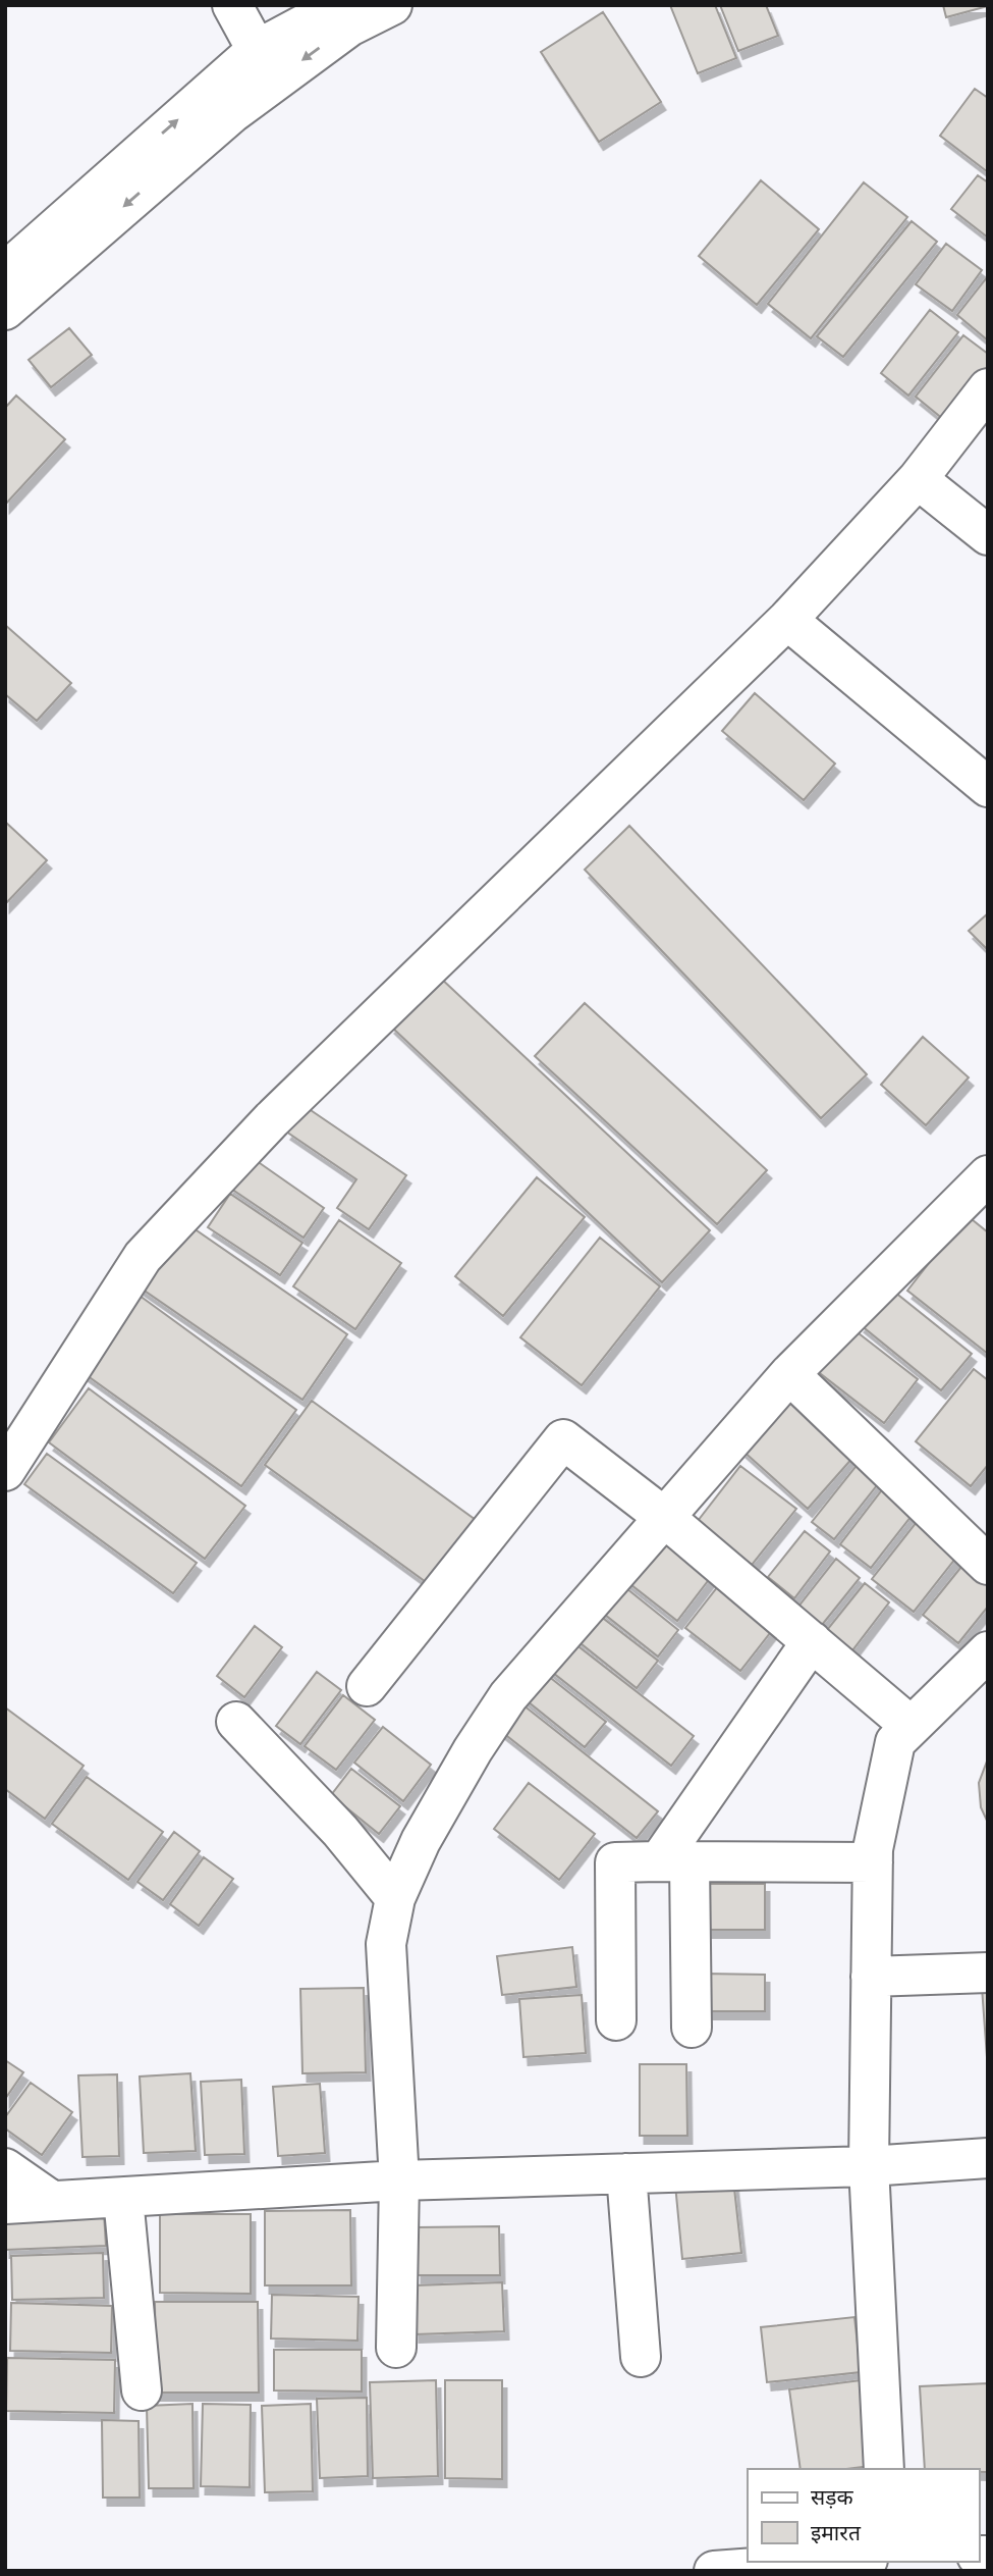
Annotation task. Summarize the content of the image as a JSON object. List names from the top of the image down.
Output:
{
  "legend": ["सड़क", "इमारत"]
}
